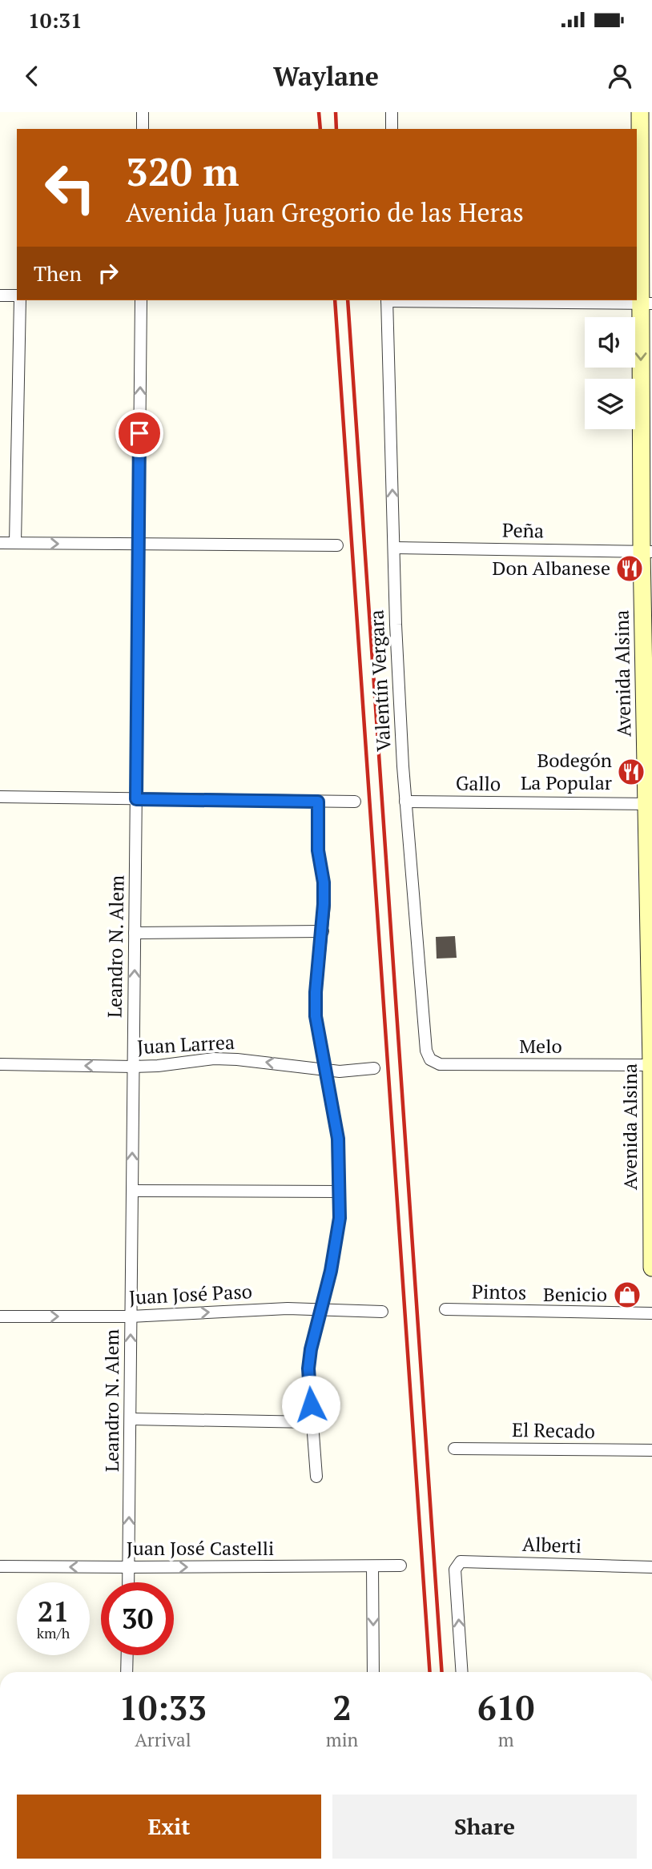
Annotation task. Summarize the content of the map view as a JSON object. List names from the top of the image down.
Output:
{
  "streets": {
    "main road": ["Avenida Alsina"],
    "street": [
      "Peña",
      "Valentín Vergara",
      "Gallo",
      "Leandro N. Alem",
      "Juan Larrea",
      "Melo",
      "Pintos",
      "Juan José Paso",
      "El Recado",
      "Alberti",
      "Juan José Castelli"
    ]
  },
  "crossings": [
    ["Peña", "Avenida Alsina"],
    ["Peña", "Valentín Vergara"],
    ["Avenida Alsina", "Gallo"],
    ["Avenida Alsina", "Melo"],
    ["Valentín Vergara", "Gallo"],
    ["Valentín Vergara", "Melo"],
    ["Leandro N. Alem", "Juan Larrea"],
    ["Leandro N. Alem", "Juan José Paso"],
    ["Leandro N. Alem", "Juan José Castelli"]
  ],
  "one_way": ["Leandro N. Alem", "Juan Larrea", "Juan José Paso"],
  "places": {
    "restaurant": ["Don Albanese", "Bodegón La Popular"],
    "shop": ["Benicio"]
  },
  "page": {
    "status": "10:31",
    "header": "Waylane",
    "turn": ["320 m", "Avenida Juan Gregorio de las Heras"],
    "then": "Then",
    "speed": "21 km/h",
    "limit": "30",
    "eta": [
      "10:33",
      "Arrival",
      "2",
      "min",
      "610",
      "m"
    ],
    "buttons": ["Exit", "Share"]
  }
}
